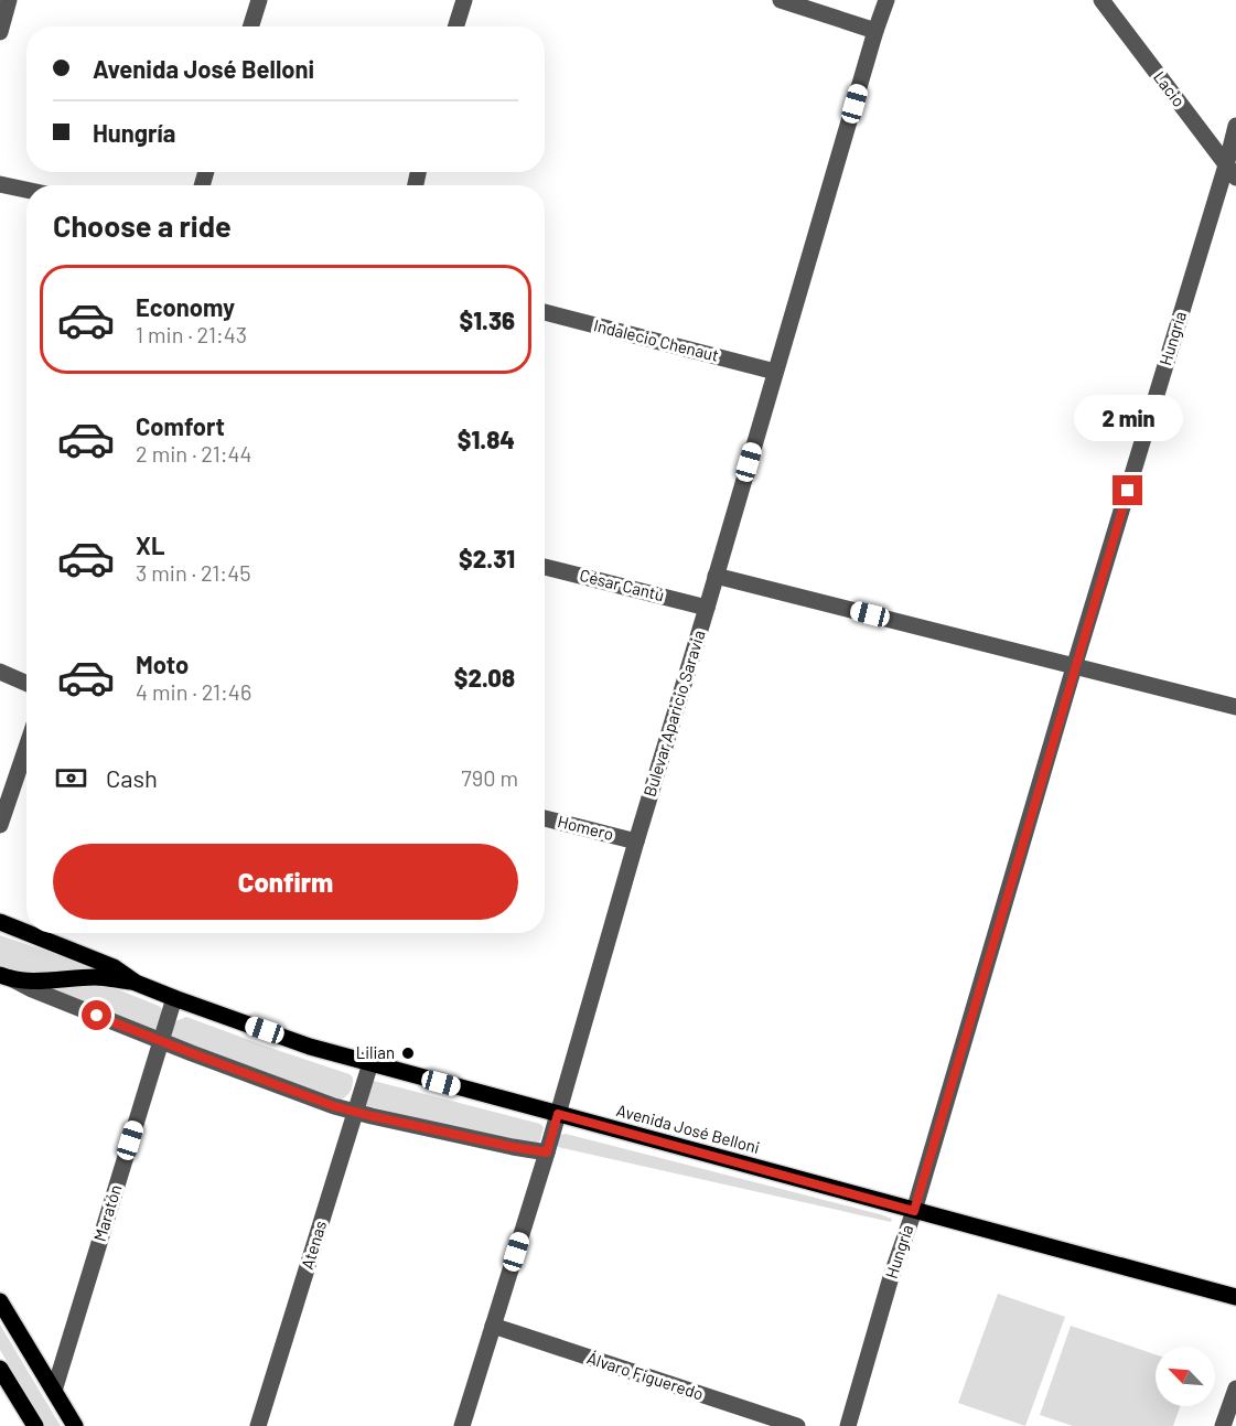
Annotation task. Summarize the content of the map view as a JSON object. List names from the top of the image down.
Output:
{
  "streets": {
    "main road": ["Avenida José Belloni"],
    "street": [
      "Lacio",
      "Hungría",
      "Indalecio Chenaut",
      "César Cantú",
      "Bulevar Aparicio Saravia",
      "Homero",
      "Maratón",
      "Atenas",
      "Álvaro Figueredo"
    ]
  },
  "crossings": [
    ["Lacio", "Hungría"],
    ["Hungría", "Avenida José Belloni"],
    ["Indalecio Chenaut", "Bulevar Aparicio Saravia"],
    ["César Cantú", "Bulevar Aparicio Saravia"],
    ["Bulevar Aparicio Saravia", "Homero"],
    ["Bulevar Aparicio Saravia", "Avenida José Belloni"],
    ["Bulevar Aparicio Saravia", "Álvaro Figueredo"],
    ["Avenida José Belloni", "Maratón"],
    ["Avenida José Belloni", "Atenas"]
  ],
  "places": ["Lilian"],
  "north": "top left",
  "page": {
    "banner": ["Avenida José Belloni", "Hungría"],
    "heading": "Choose a ride",
    "list": [
      {
        "name": "Economy",
        "note": "1 min · 21:43",
        "value": "$1.36"
      },
      {
        "name": "Comfort",
        "note": "2 min · 21:44",
        "value": "$1.84"
      },
      {
        "name": "XL",
        "note": "3 min · 21:45",
        "value": "$2.31"
      },
      {
        "name": "Moto",
        "note": "4 min · 21:46",
        "value": "$2.08"
      }
    ],
    "bubble": "2 min",
    "pay": ["Cash", "790 m"],
    "buttons": "Confirm"
  }
}
